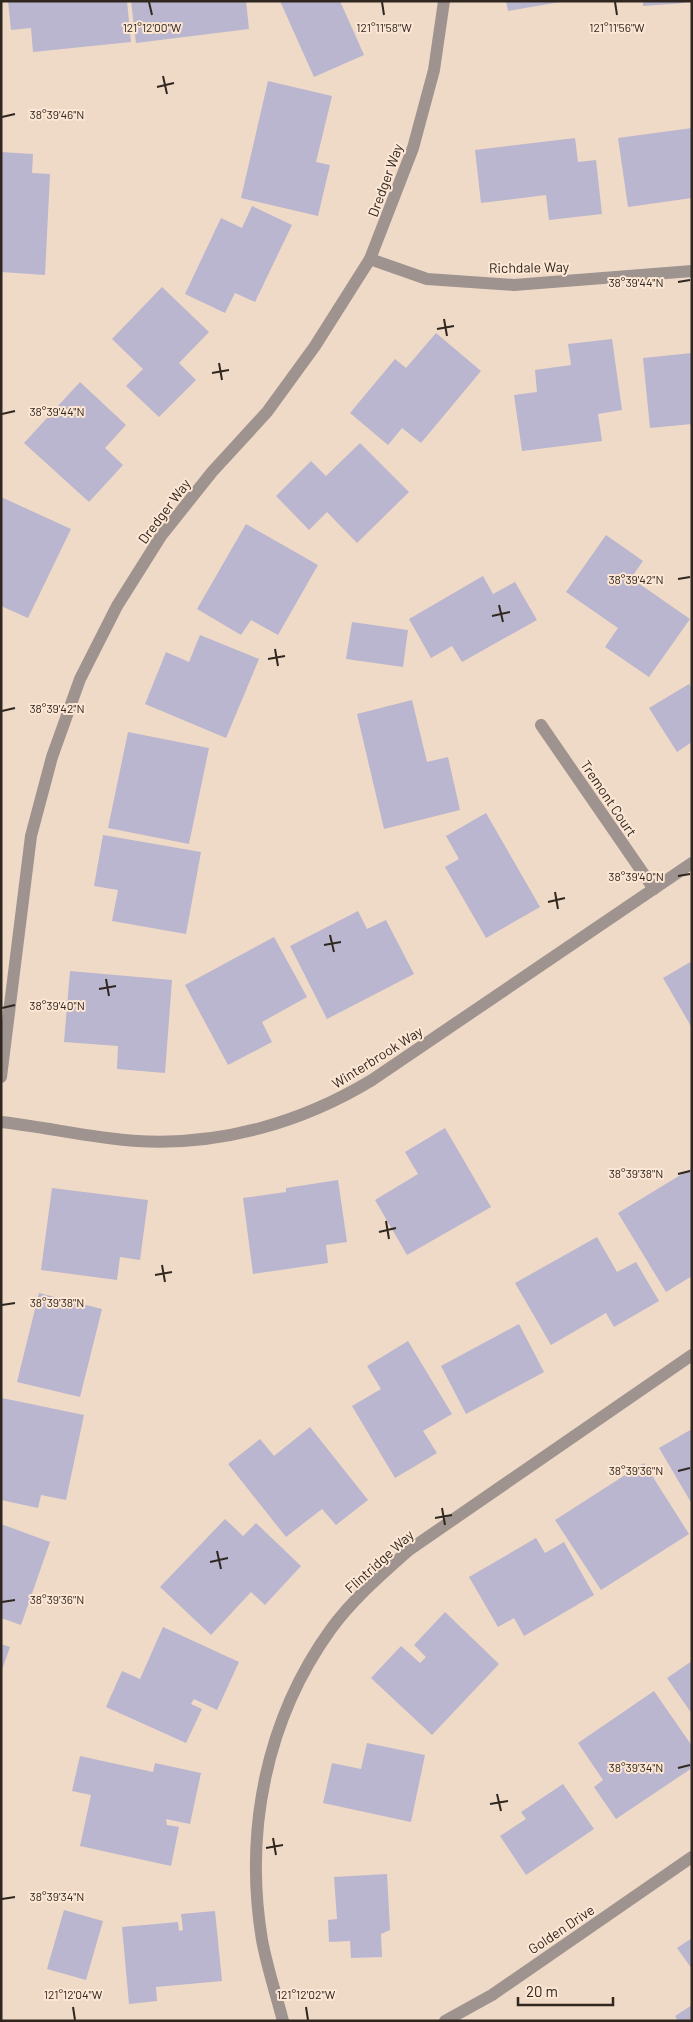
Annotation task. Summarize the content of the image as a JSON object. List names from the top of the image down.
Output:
{
  "streets": {
    "street": [
      "Dredger Way",
      "Richdale Way",
      "Tremont Court",
      "Winterbrook Way",
      "Flintridge Way",
      "Golden Drive"
    ]
  },
  "crossings": [
    ["Dredger Way", "Richdale Way"],
    ["Tremont Court", "Winterbrook Way"]
  ],
  "scale_bar": "20 m",
  "coordinates": [
    "121°12'00\"W",
    "121°11'56\"W",
    "121°11'58\"W",
    "38°39'46\"N",
    "38°39'44\"N",
    "38°39'42\"N",
    "38°39'40\"N",
    "38°39'38\"N",
    "38°39'36\"N",
    "38°39'34\"N",
    "121°12'04\"W",
    "121°12'02\"W"
  ]
}
